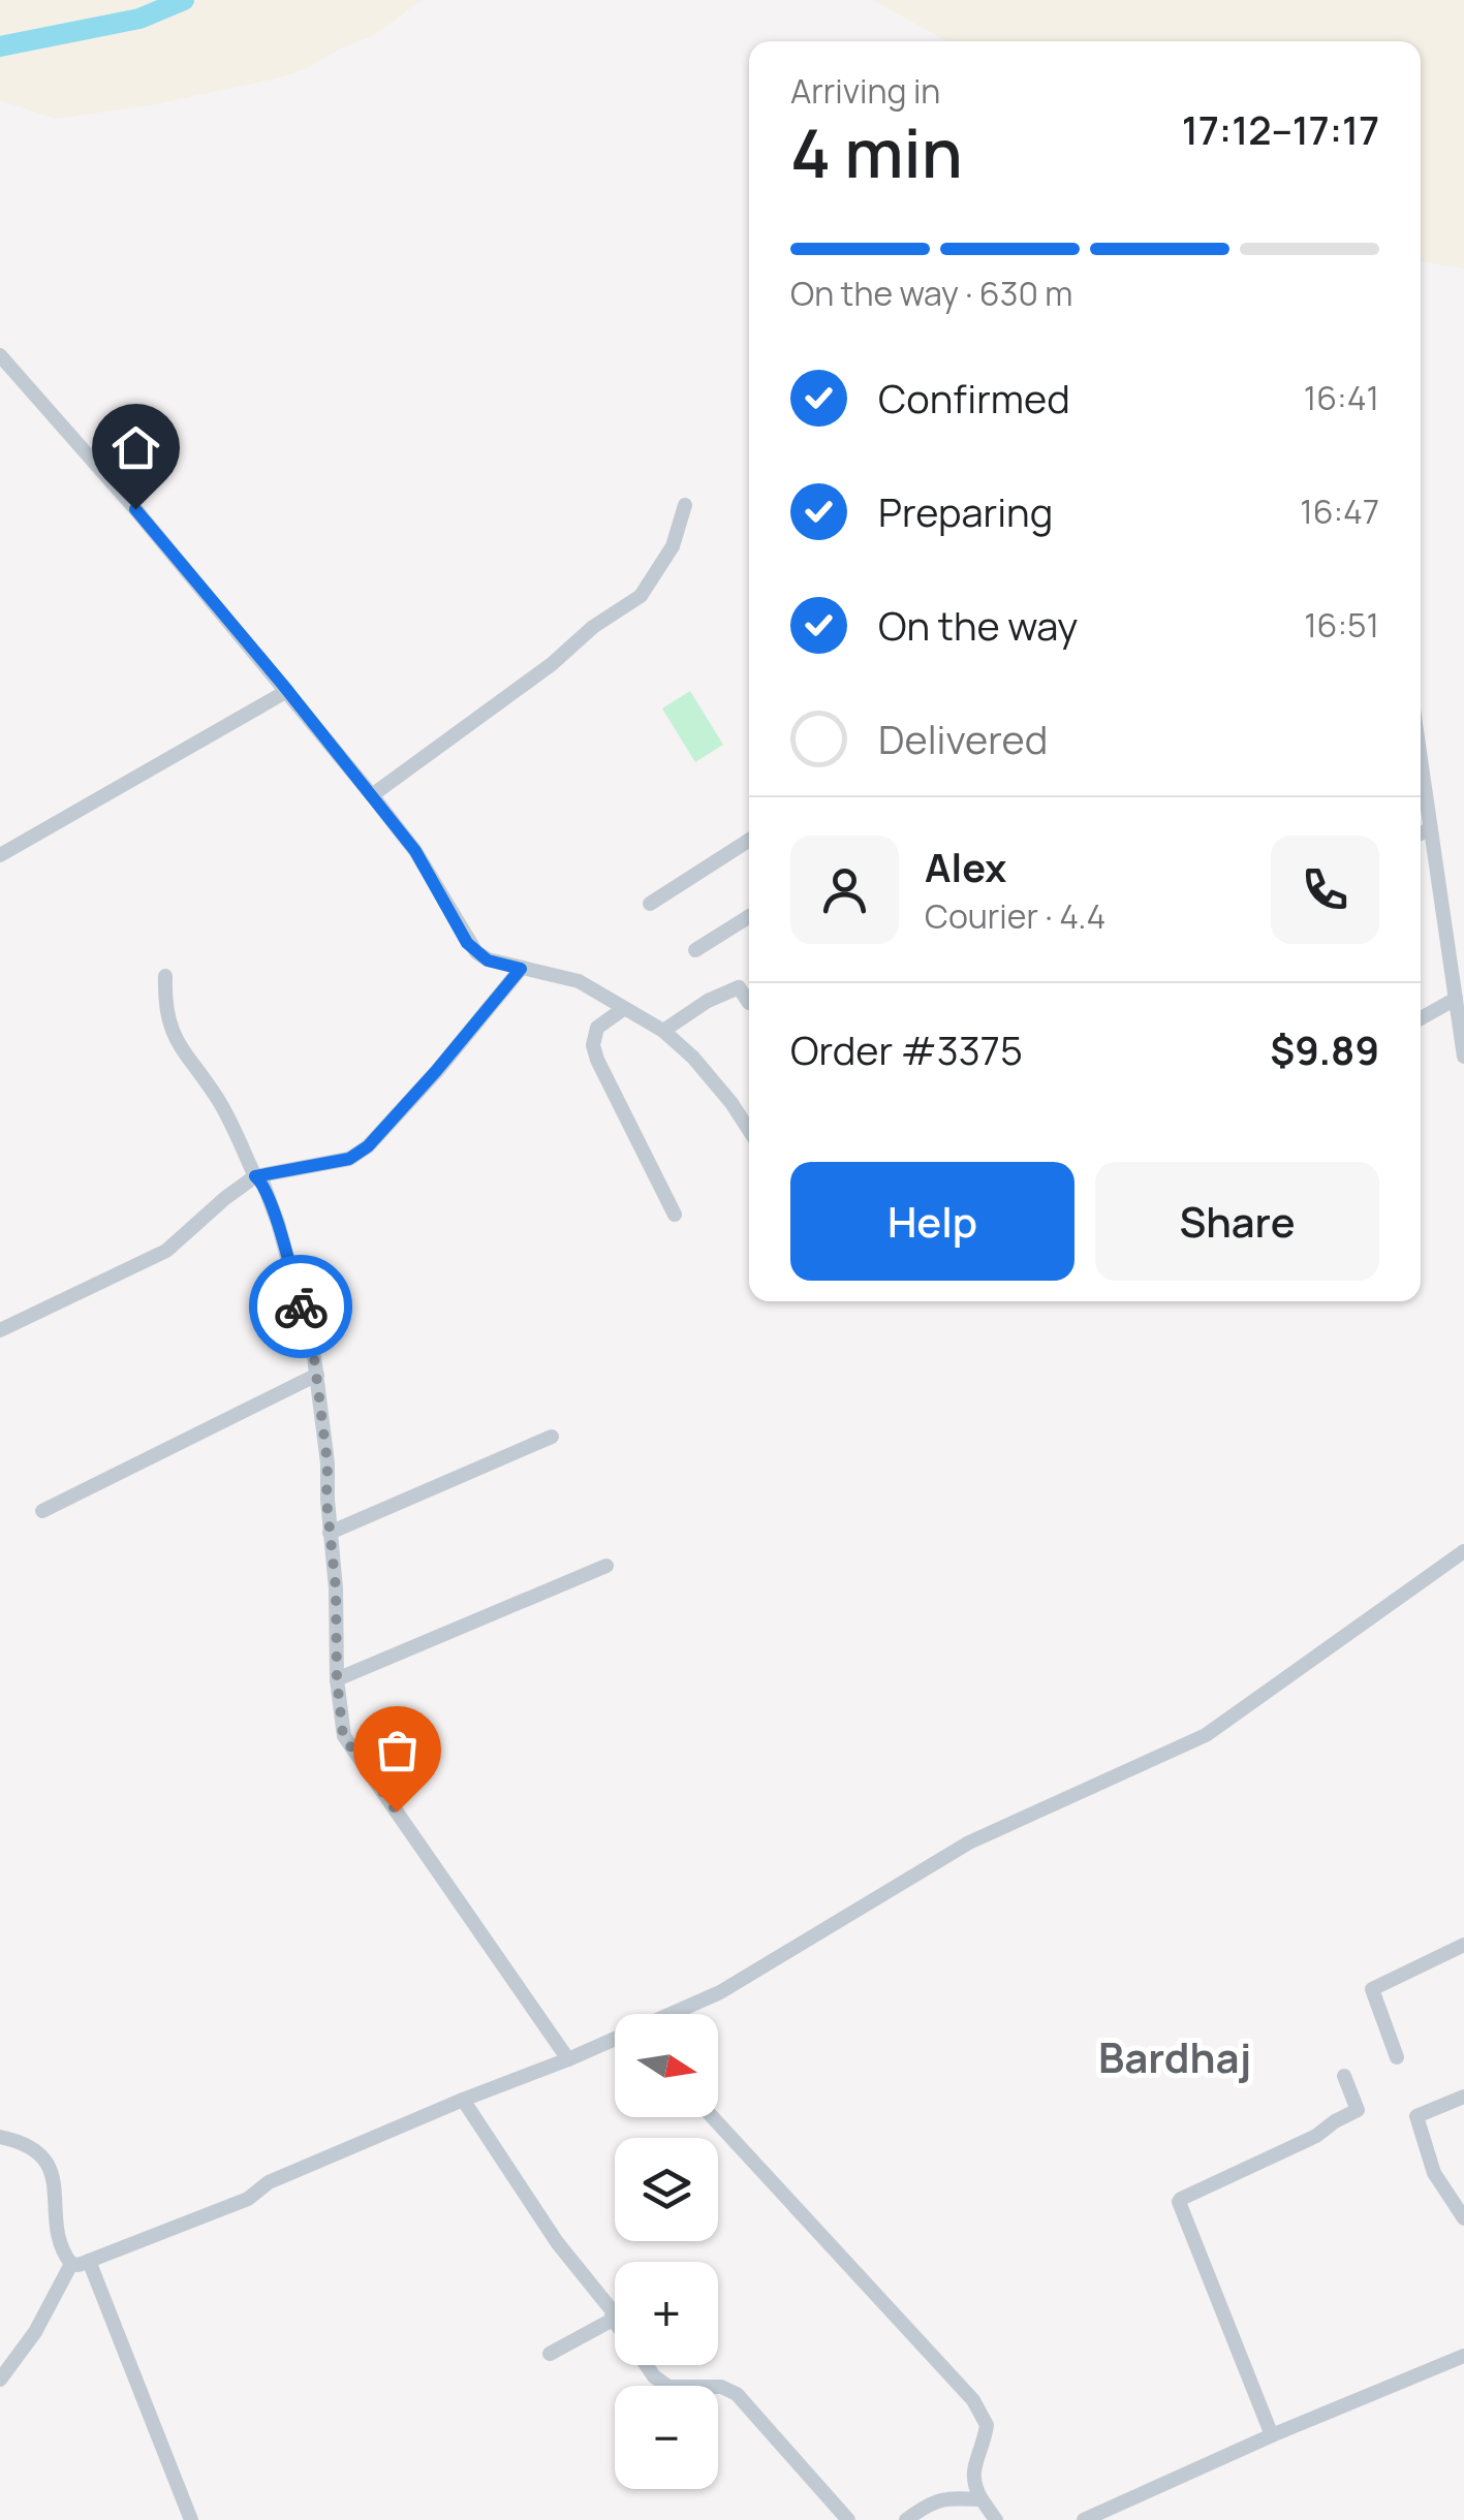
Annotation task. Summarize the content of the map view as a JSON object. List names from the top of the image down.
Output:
{
  "districts": ["Bardhaj"],
  "north": "right",
  "page": {
    "heading": ["4 min", "Arriving in", "17:12–17:17"],
    "panel": [
      "Alex",
      "Courier · 4.4",
      "Order #3375",
      "$9.89"
    ],
    "bar": "On the way · 630 m",
    "list": [
      ["Confirmed", "16:41"],
      ["Preparing", "16:47"],
      ["On the way", "16:51"],
      "Delivered"
    ],
    "buttons": ["Help", "Share"],
    "map_buttons": ["+", "−"]
  }
}
